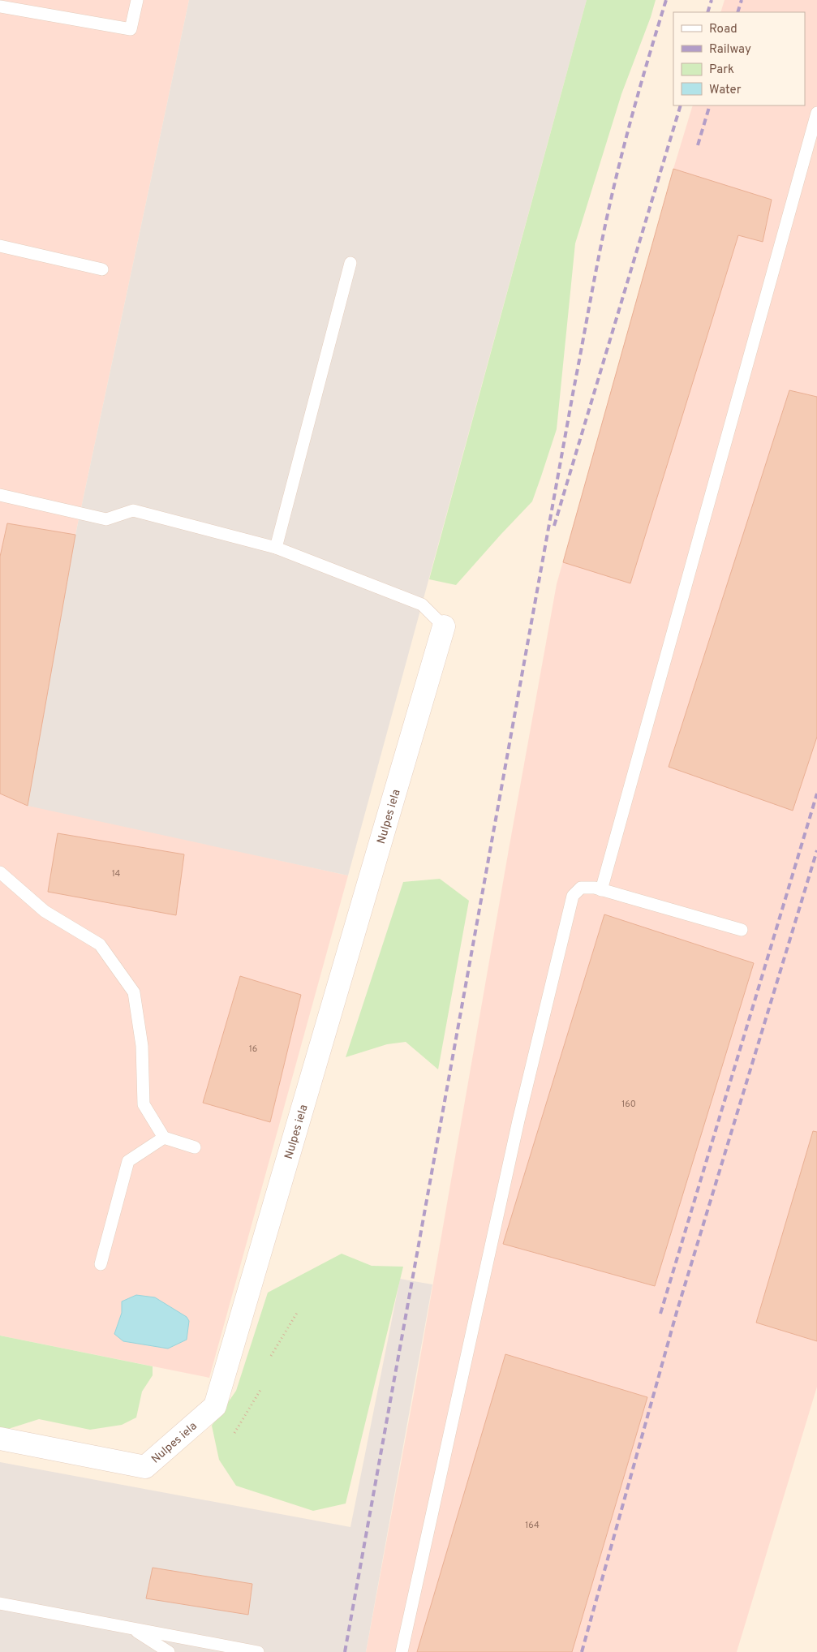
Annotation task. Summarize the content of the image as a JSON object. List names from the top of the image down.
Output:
{
  "streets": {
    "street": ["Nulpes iela"]
  },
  "house_numbers": [
    "14",
    "16",
    "160",
    "164"
  ],
  "legend": [
    "Road",
    "Railway",
    "Park",
    "Water"
  ]
}
